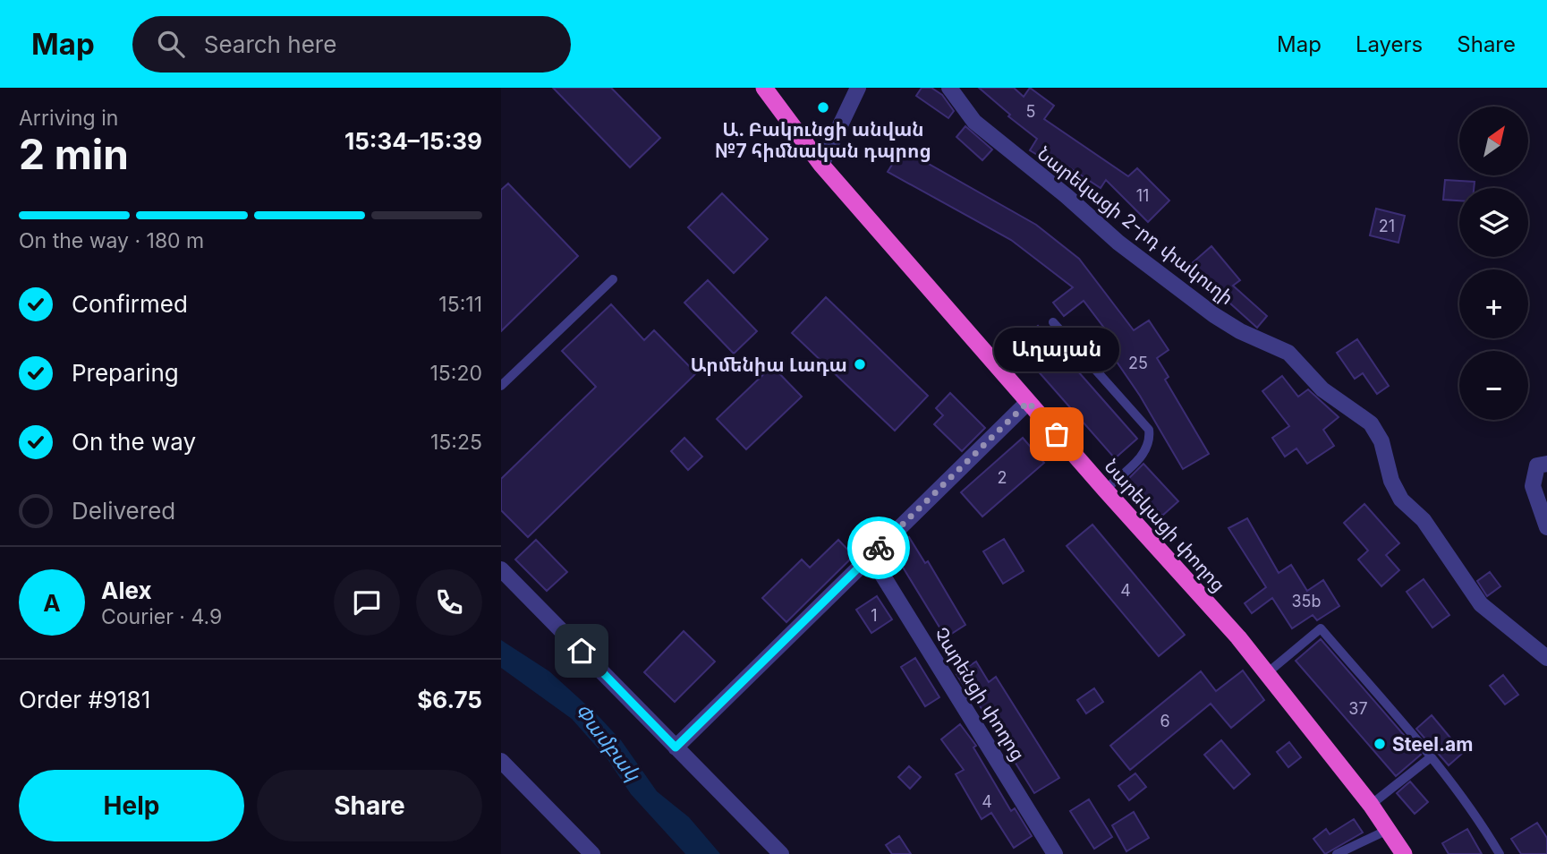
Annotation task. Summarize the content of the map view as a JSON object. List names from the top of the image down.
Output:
{
  "streets": {
    "highway": ["Նարեկացի փողոց"],
    "street": ["Նարեկացի 2-րդ փակուղի", "Չարենցի փողոց"]
  },
  "water": ["Փամբակ"],
  "places": [
    "Ա. Բակունցի անվան №7 հիմնական դպրոց",
    "Արմենիա Լադա",
    "Աղայան",
    "Steel.am"
  ],
  "house_numbers": [
    "5",
    "11",
    "21",
    "25",
    "2",
    "4",
    "35b",
    "1",
    "37",
    "6",
    "4"
  ],
  "north": "top right",
  "page": {
    "header": "Map",
    "search": "Search here",
    "nav": ["Map", "Layers", "Share"],
    "heading": ["2 min", "Arriving in", "15:34–15:39"],
    "panel": [
      "Alex",
      "Courier · 4.9",
      "Order #9181",
      "$6.75"
    ],
    "map_buttons": ["+", "−"],
    "bar": "On the way · 180 m",
    "list": [
      ["Confirmed", "15:11"],
      ["Preparing", "15:20"],
      ["On the way", "15:25"],
      "Delivered"
    ],
    "bubble": "Աղայան",
    "round": "A",
    "buttons": ["Help", "Share"]
  }
}
